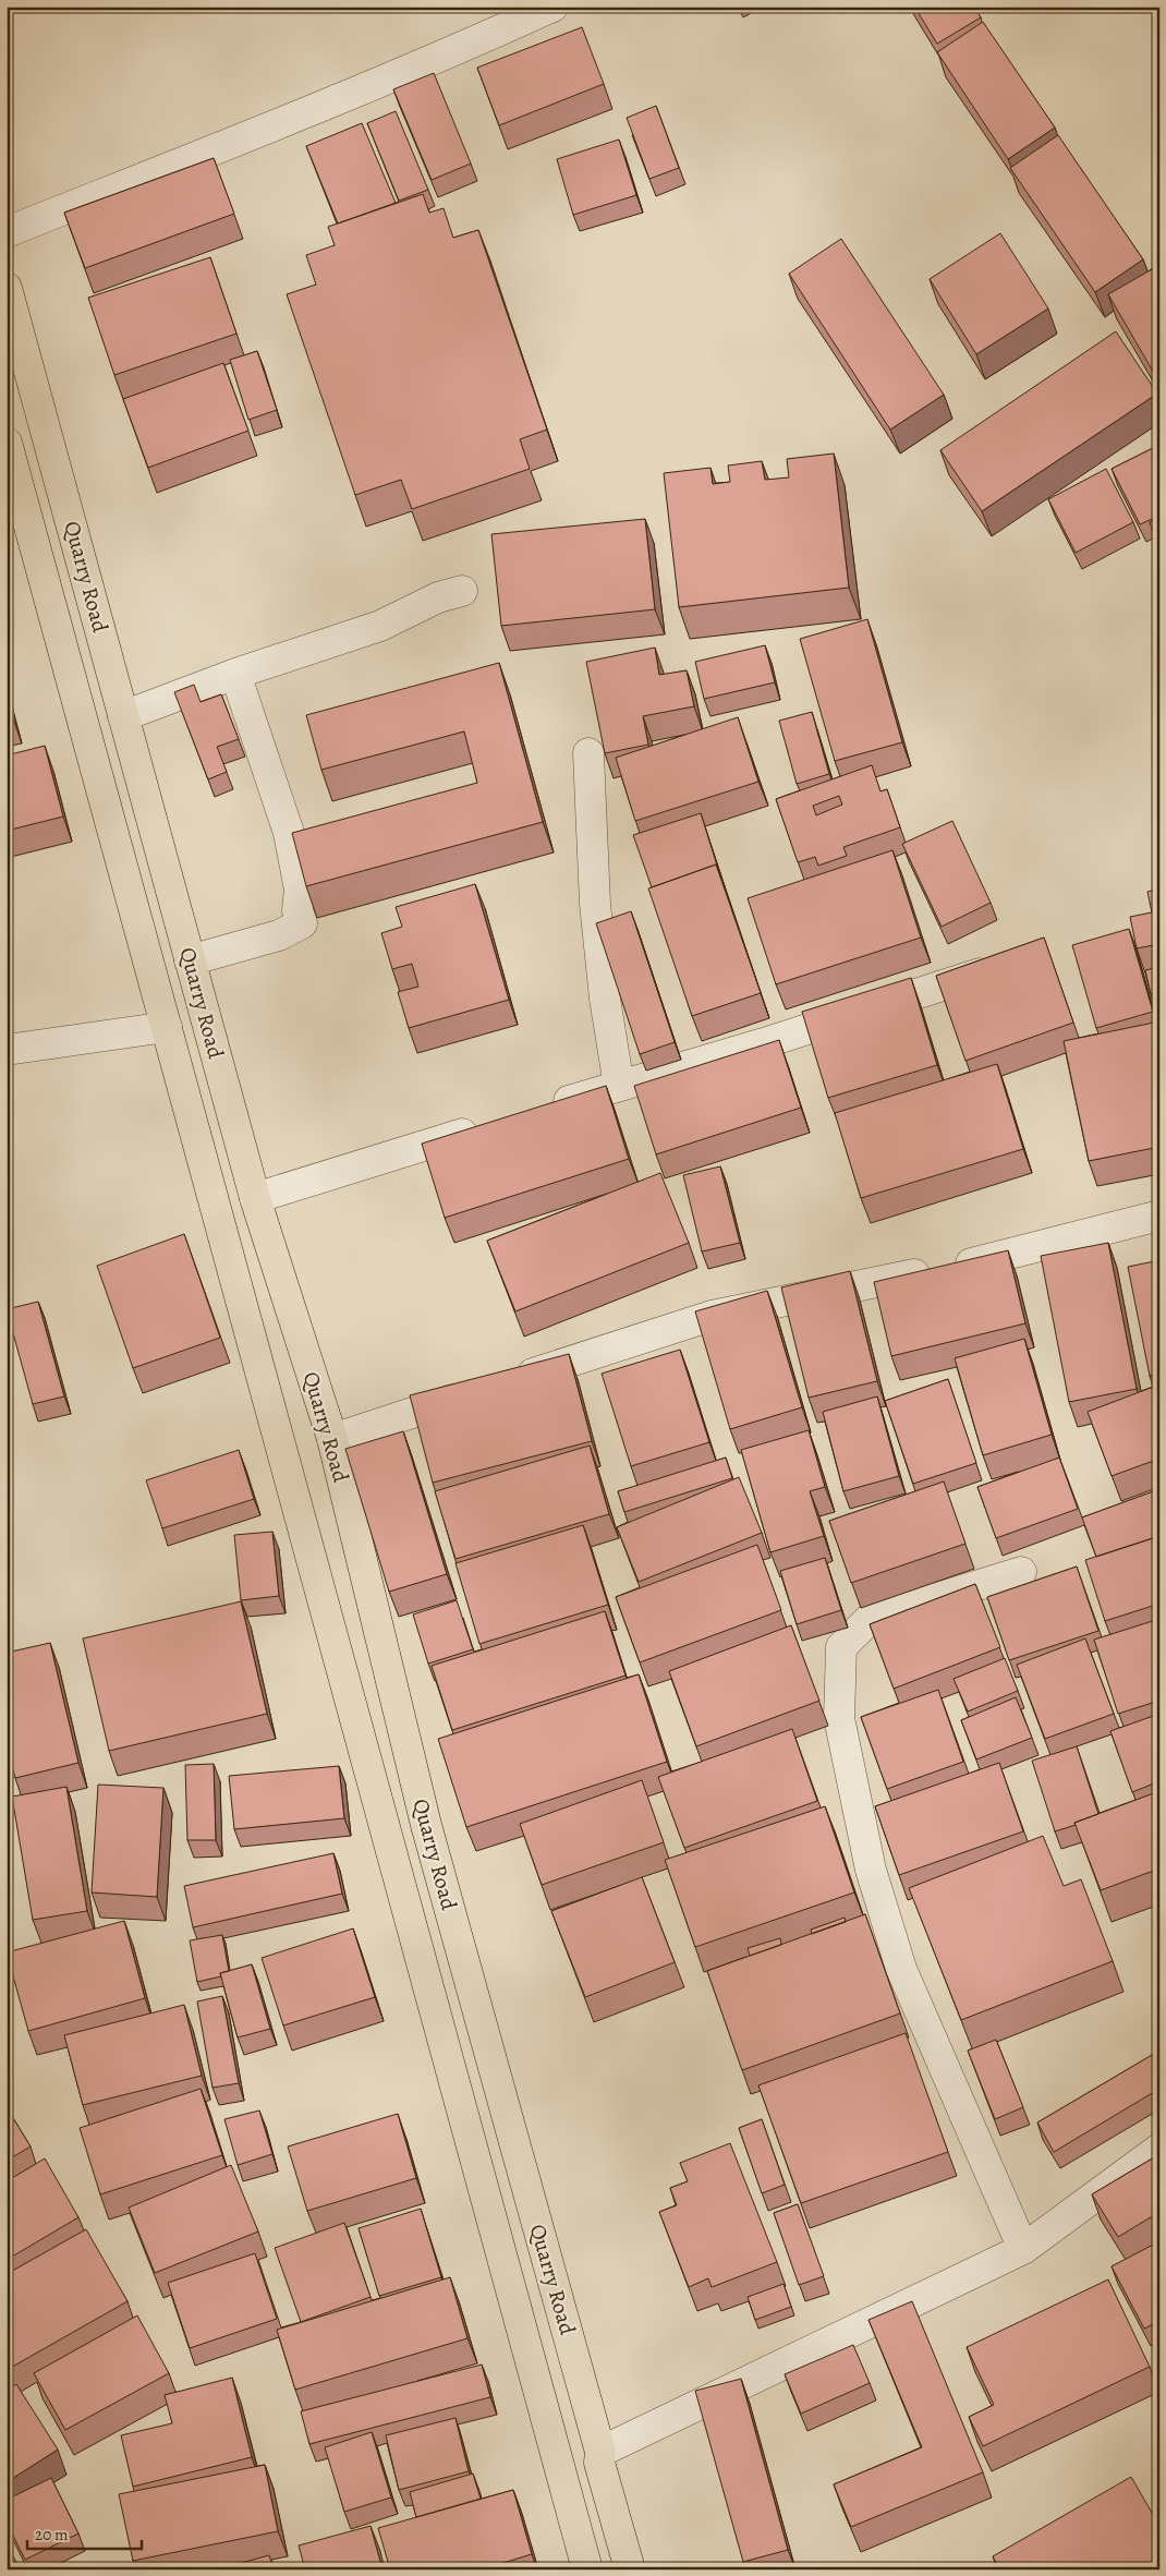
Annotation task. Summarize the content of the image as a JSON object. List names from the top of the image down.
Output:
{
  "streets": {
    "main road": ["Quarry Road"]
  },
  "scale_bar": "20 m"
}
